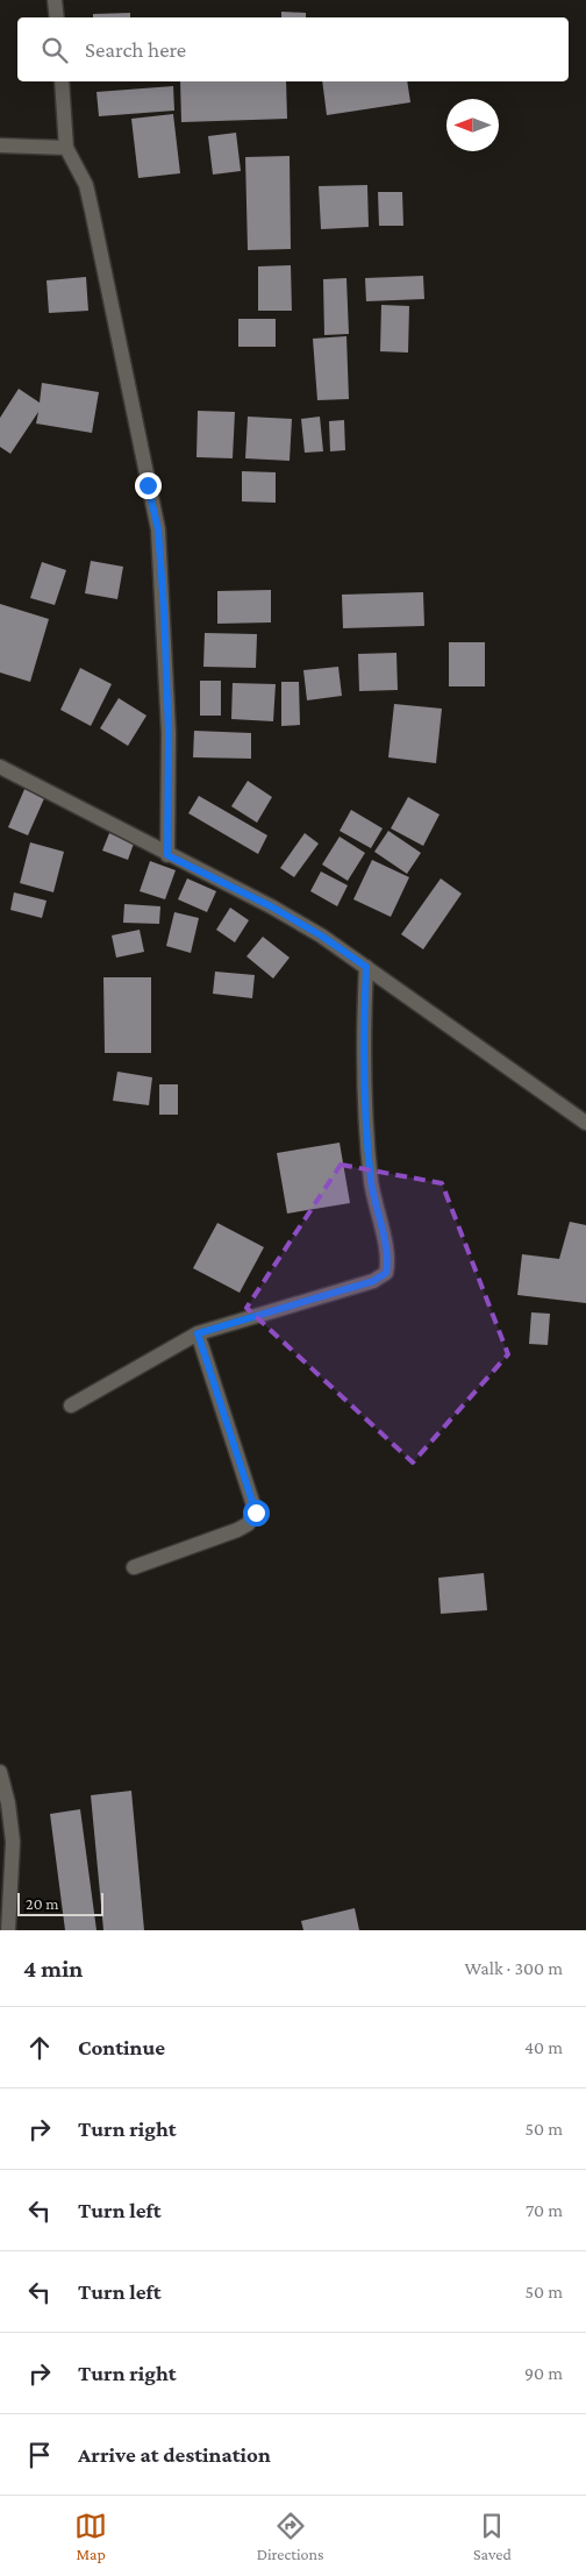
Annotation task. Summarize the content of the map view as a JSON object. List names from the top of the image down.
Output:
{
  "scale_bar": "20 m",
  "north": "left",
  "page": {
    "search": "Search here",
    "scale": "20 m",
    "heading": ["4 min", "Walk · 300 m"],
    "list": [
      ["Continue", "40 m"],
      ["Turn right", "50 m"],
      ["Turn left", "70 m"],
      ["Turn left", "50 m"],
      ["Turn right", "90 m"],
      "Arrive at destination"
    ],
    "nav": ["Map", "Directions", "Saved"]
  }
}
